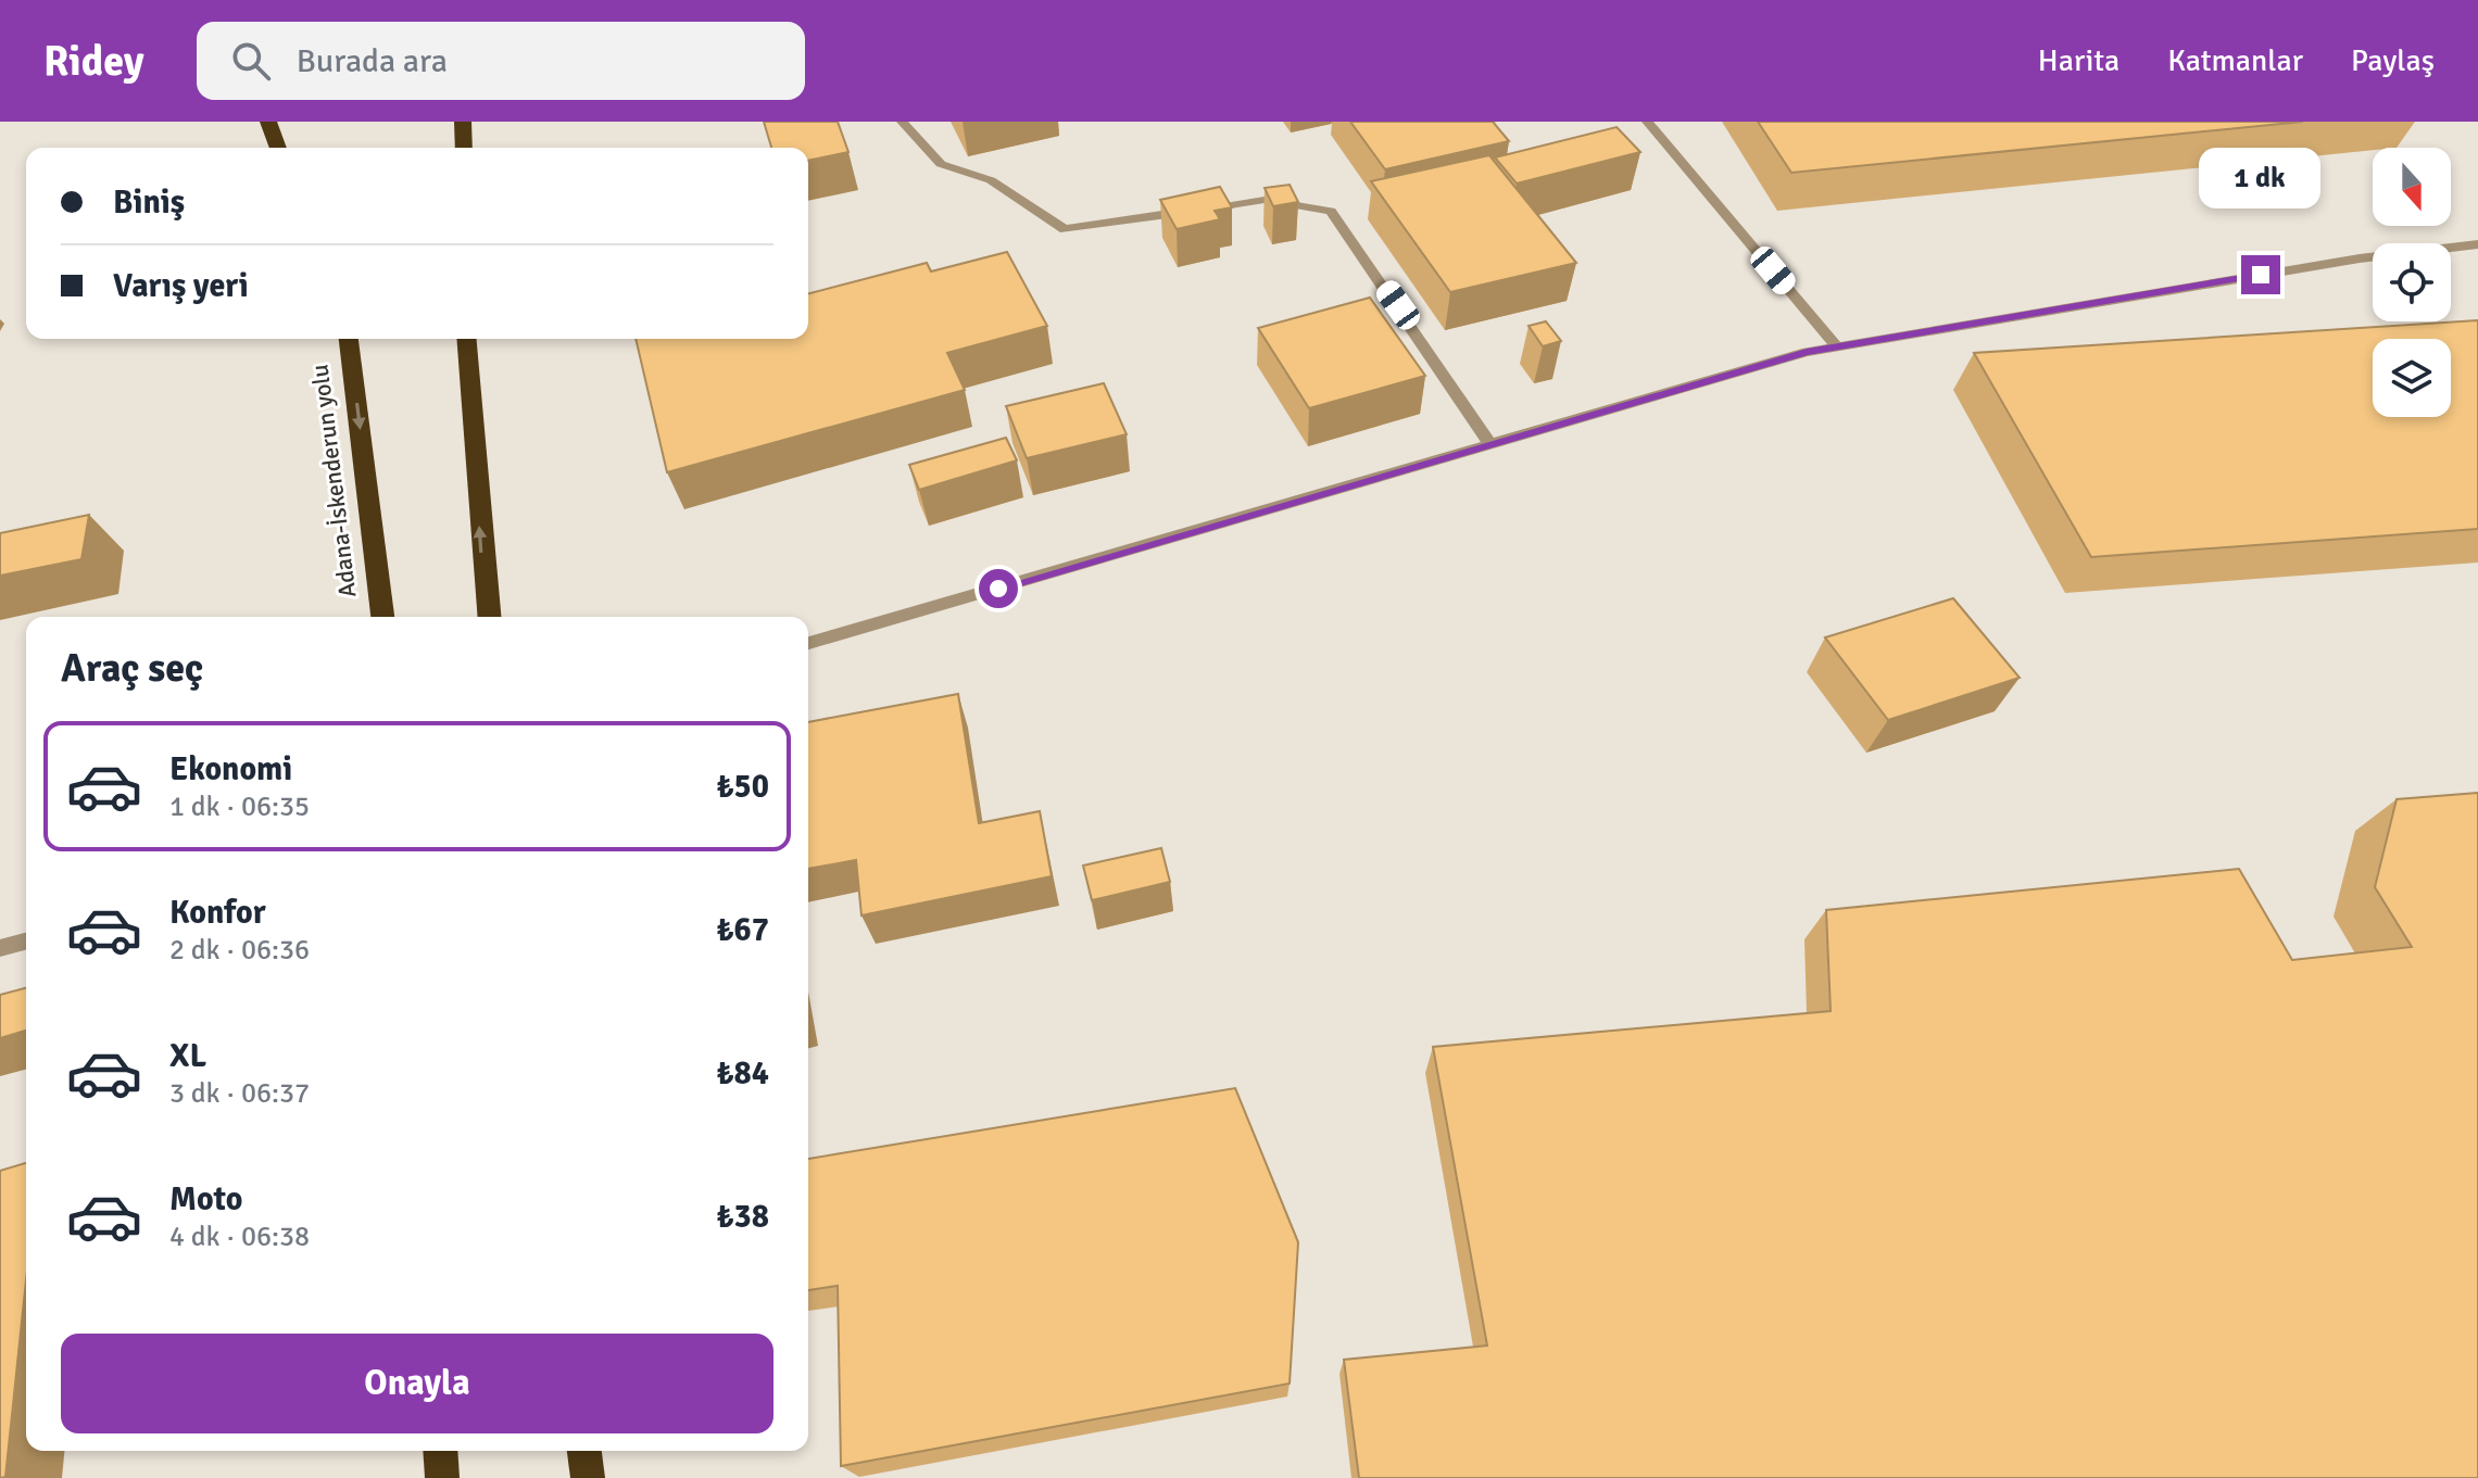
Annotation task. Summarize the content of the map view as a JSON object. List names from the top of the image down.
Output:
{
  "streets": {
    "highway": ["Adana-İskenderun yolu"]
  },
  "north": "bottom",
  "page": {
    "header": "Ridey",
    "search": "Burada ara",
    "nav": ["Harita", "Katmanlar", "Paylaş"],
    "bubble": "1 dk",
    "banner": ["Biniş", "Varış yeri"],
    "heading": "Araç seç",
    "list": [
      {
        "name": "Ekonomi",
        "note": "1 dk · 06:35",
        "value": "₺50"
      },
      {
        "name": "Konfor",
        "note": "2 dk · 06:36",
        "value": "₺67"
      },
      {
        "name": "XL",
        "note": "3 dk · 06:37",
        "value": "₺84"
      },
      {
        "name": "Moto",
        "note": "4 dk · 06:38",
        "value": "₺38"
      }
    ],
    "buttons": "Onayla"
  }
}
